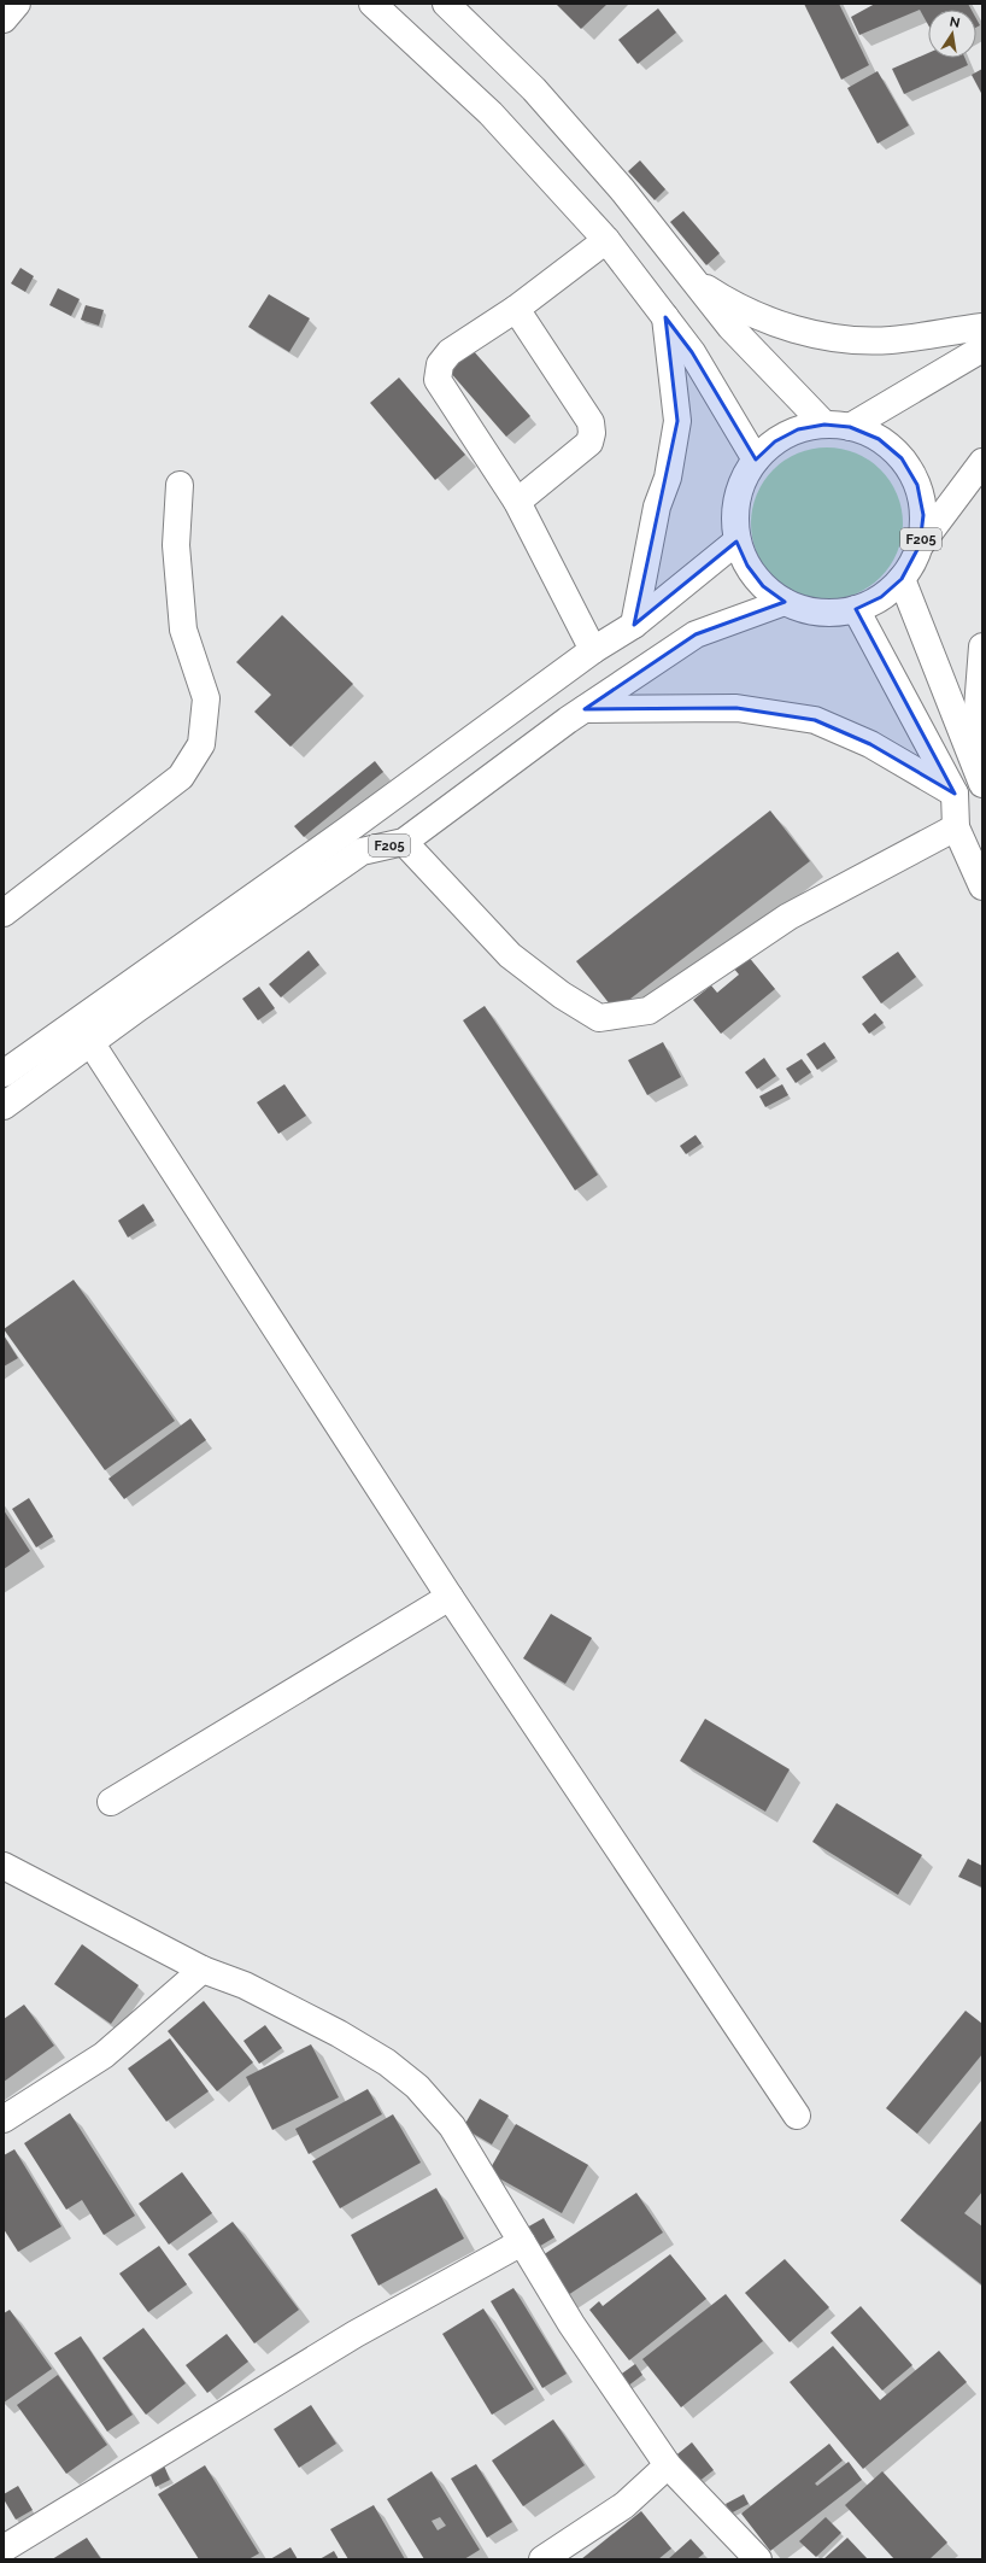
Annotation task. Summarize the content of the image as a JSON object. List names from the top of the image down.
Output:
{
  "streets": {
    "main road": ["F205"]
  },
  "north": "top"
}
